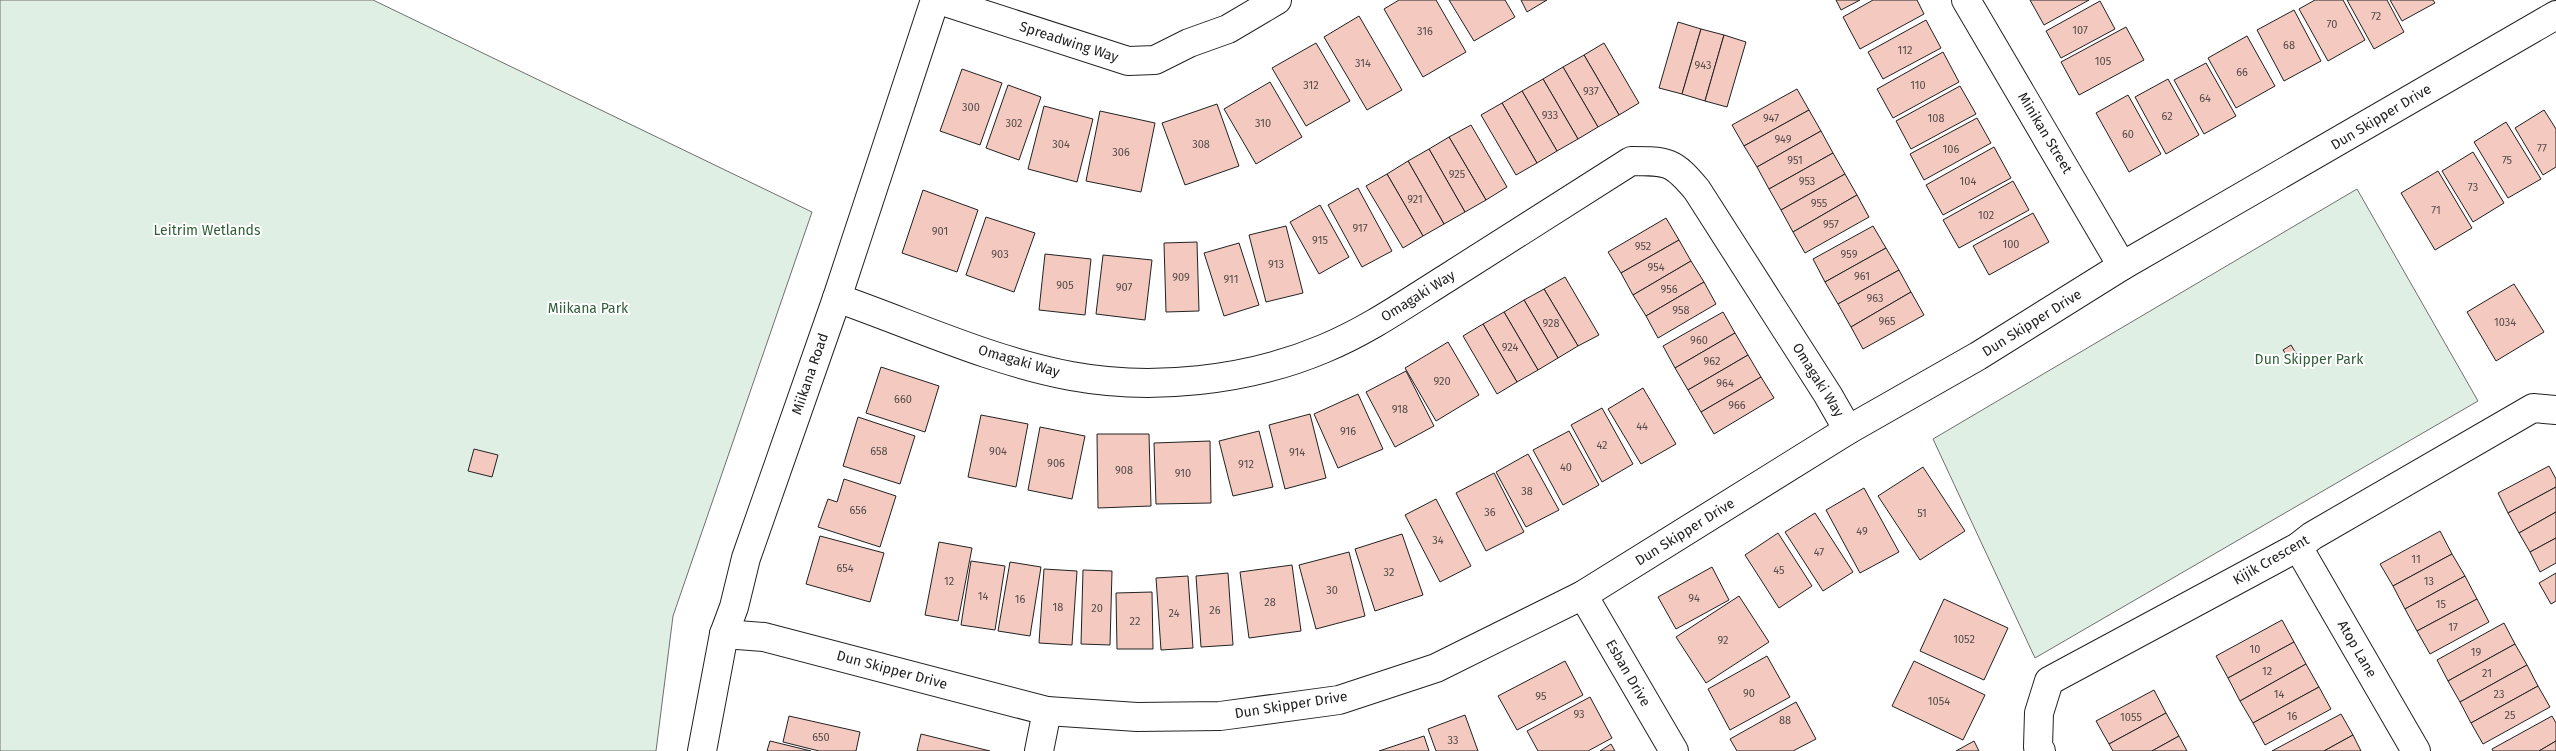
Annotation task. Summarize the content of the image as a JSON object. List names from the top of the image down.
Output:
{
  "streets": {
    "street": [
      "Spreadwing Way",
      "Dun Skipper Drive",
      "Minikan Street",
      "Omagaki Way",
      "Miikana Road",
      "Kijik Crescent",
      "Atop Lane",
      "Esban Drive"
    ]
  },
  "crossings": [
    ["Dun Skipper Drive", "Minikan Street"],
    ["Dun Skipper Drive", "Omagaki Way"],
    ["Dun Skipper Drive", "Miikana Road"],
    ["Dun Skipper Drive", "Esban Drive"],
    ["Omagaki Way", "Miikana Road"],
    ["Kijik Crescent", "Atop Lane"]
  ],
  "parks": ["Leitrim Wetlands", "Miikana Park", "Dun Skipper Park"],
  "house_numbers": [
    "72",
    "70",
    "107",
    "316",
    "68",
    "112",
    "105",
    "314",
    "943",
    "66",
    "312",
    "110",
    "937",
    "64",
    "300",
    "933",
    "62",
    "947",
    "108",
    "302",
    "310",
    "60",
    "949",
    "304",
    "308",
    "77",
    "106",
    "306",
    "951",
    "75",
    "925",
    "953",
    "104",
    "73",
    "921",
    "955",
    "71",
    "102",
    "957",
    "917",
    "901",
    "915",
    "100",
    "952",
    "903",
    "959",
    "913",
    "954",
    "961",
    "909",
    "911",
    "905",
    "907",
    "956",
    "963",
    "958",
    "965",
    "1034",
    "928",
    "960",
    "924",
    "962",
    "920",
    "964",
    "660",
    "966",
    "918",
    "44",
    "916",
    "42",
    "658",
    "904",
    "914",
    "906",
    "912",
    "40",
    "908",
    "910",
    "38",
    "656",
    "36",
    "51",
    "49",
    "34",
    "47",
    "11",
    "654",
    "45",
    "32",
    "12",
    "13",
    "30",
    "14",
    "94",
    "16",
    "28",
    "15",
    "18",
    "20",
    "26",
    "24",
    "22",
    "17",
    "1052",
    "92",
    "10",
    "19",
    "12",
    "21",
    "90",
    "14",
    "23",
    "95",
    "1054",
    "93",
    "25",
    "16",
    "1055",
    "88",
    "650",
    "33"
  ]
}
